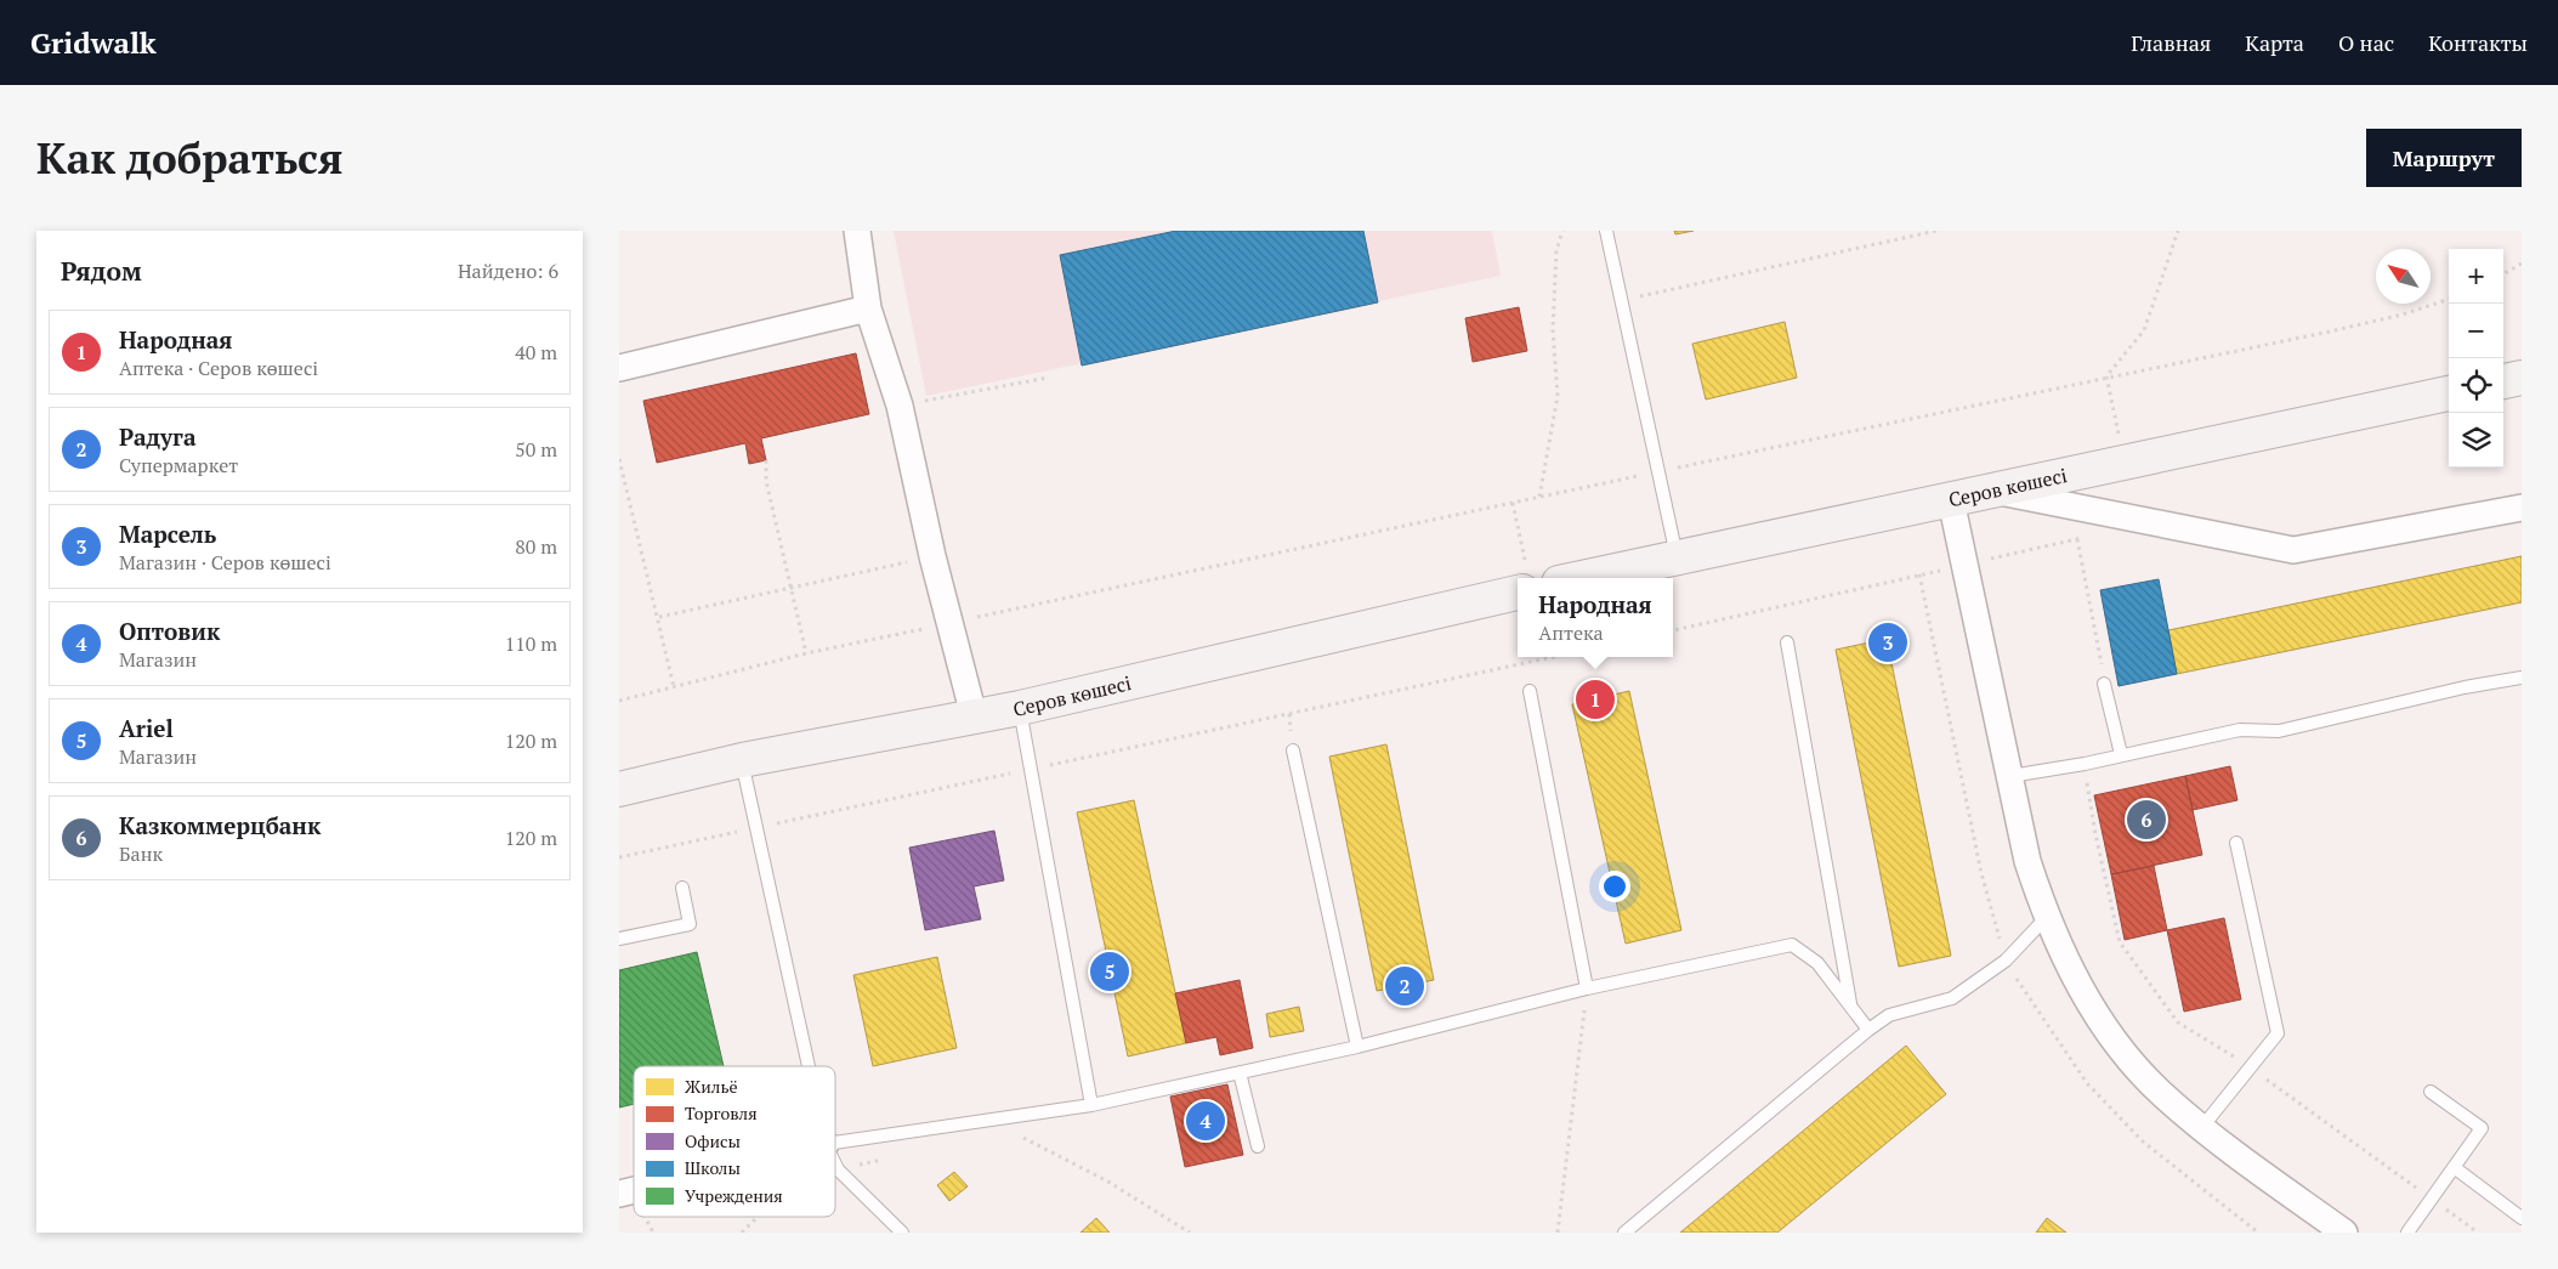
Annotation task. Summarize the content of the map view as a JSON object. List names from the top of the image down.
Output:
{
  "streets": {
    "street": ["Серов көшесі"]
  },
  "legend": [
    "Жильё",
    "Торговля",
    "Офисы",
    "Школы",
    "Учреждения"
  ],
  "north": "top left",
  "page": {
    "header": "Gridwalk",
    "nav": [
      "Главная",
      "Карта",
      "О нас",
      "Контакты"
    ],
    "buttons": "Маршрут",
    "title": "Как добраться",
    "heading": ["Рядом", "Найдено: 6"],
    "map_buttons": ["+", "−"],
    "list": [
      {
        "mark": "1",
        "name": "Народная",
        "note": "Аптека · Серов көшесі",
        "value": "40 m"
      },
      {
        "mark": "2",
        "name": "Радуга",
        "note": "Супермаркет",
        "value": "50 m"
      },
      {
        "mark": "3",
        "name": "Марсель",
        "note": "Магазин · Серов көшесі",
        "value": "80 m"
      },
      {
        "mark": "4",
        "name": "Оптовик",
        "note": "Магазин",
        "value": "110 m"
      },
      {
        "mark": "5",
        "name": "Ariel",
        "note": "Магазин",
        "value": "120 m"
      },
      {
        "mark": "6",
        "name": "Казкоммерцбанк",
        "note": "Банк",
        "value": "120 m"
      }
    ],
    "popup": ["Народная", "Аптека"],
    "pins": [
      "3",
      "1",
      "6",
      "5",
      "2",
      "4"
    ]
  }
}
